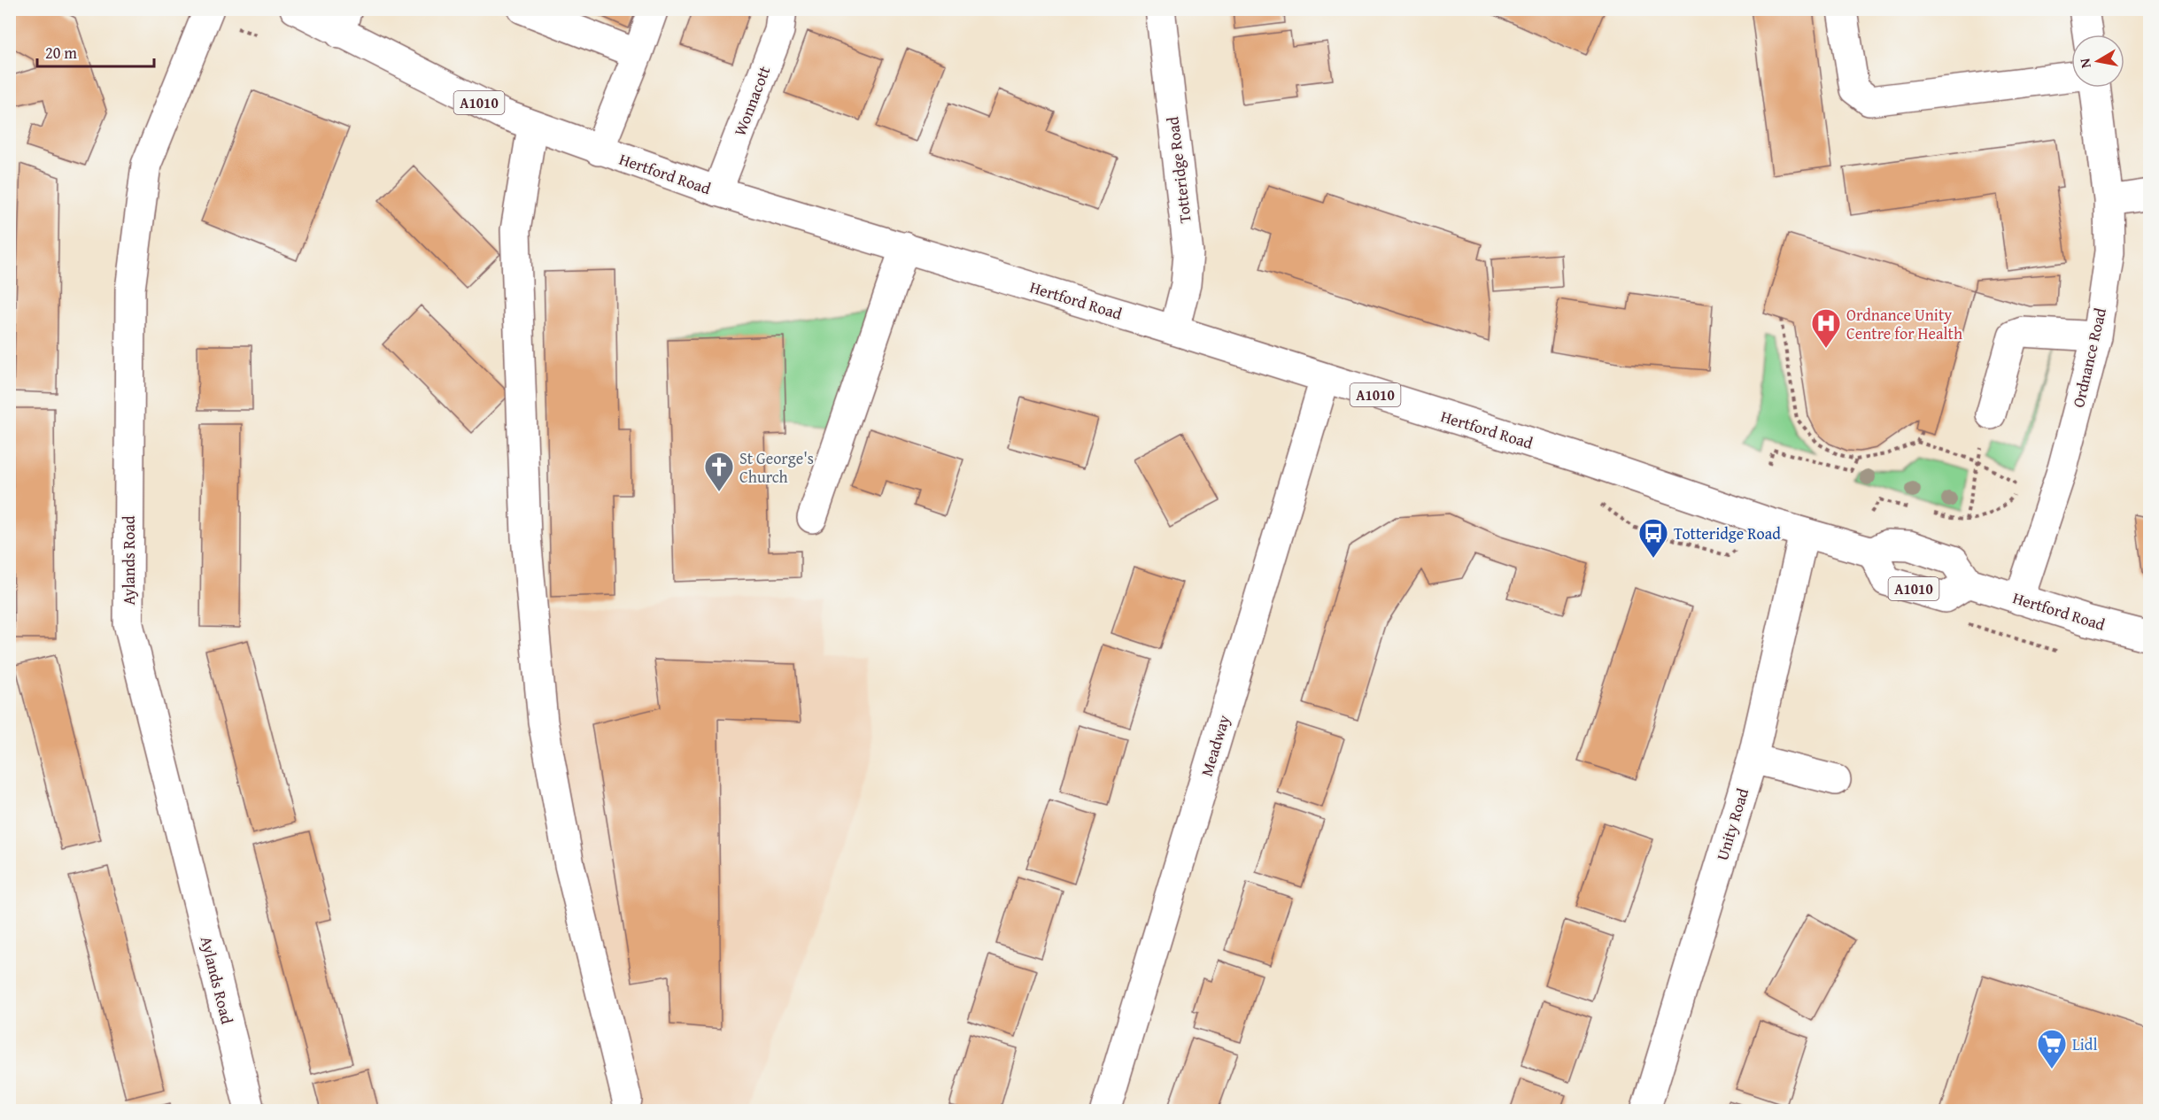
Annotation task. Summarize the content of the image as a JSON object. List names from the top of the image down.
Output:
{
  "streets": {
    "street": [
      "Wonnacott",
      "A1010",
      "Totteridge Road",
      "Hertford Road",
      "Ordnance Road",
      "Aylands Road",
      "Meadway",
      "Unity Road"
    ]
  },
  "crossings": [
    ["Wonnacott", "Hertford Road"],
    ["A1010", "Hertford Road"],
    ["Totteridge Road", "Hertford Road"],
    ["Hertford Road", "Ordnance Road"],
    ["Hertford Road", "Meadway"],
    ["Hertford Road", "Unity Road"]
  ],
  "places": {
    "hospital": ["Ordnance Unity Centre for Health"],
    "church": ["St George's Church"],
    "bus stop": ["Totteridge Road"],
    "supermarket": ["Lidl"]
  },
  "scale_bar": "20 m",
  "north": "left"
}
